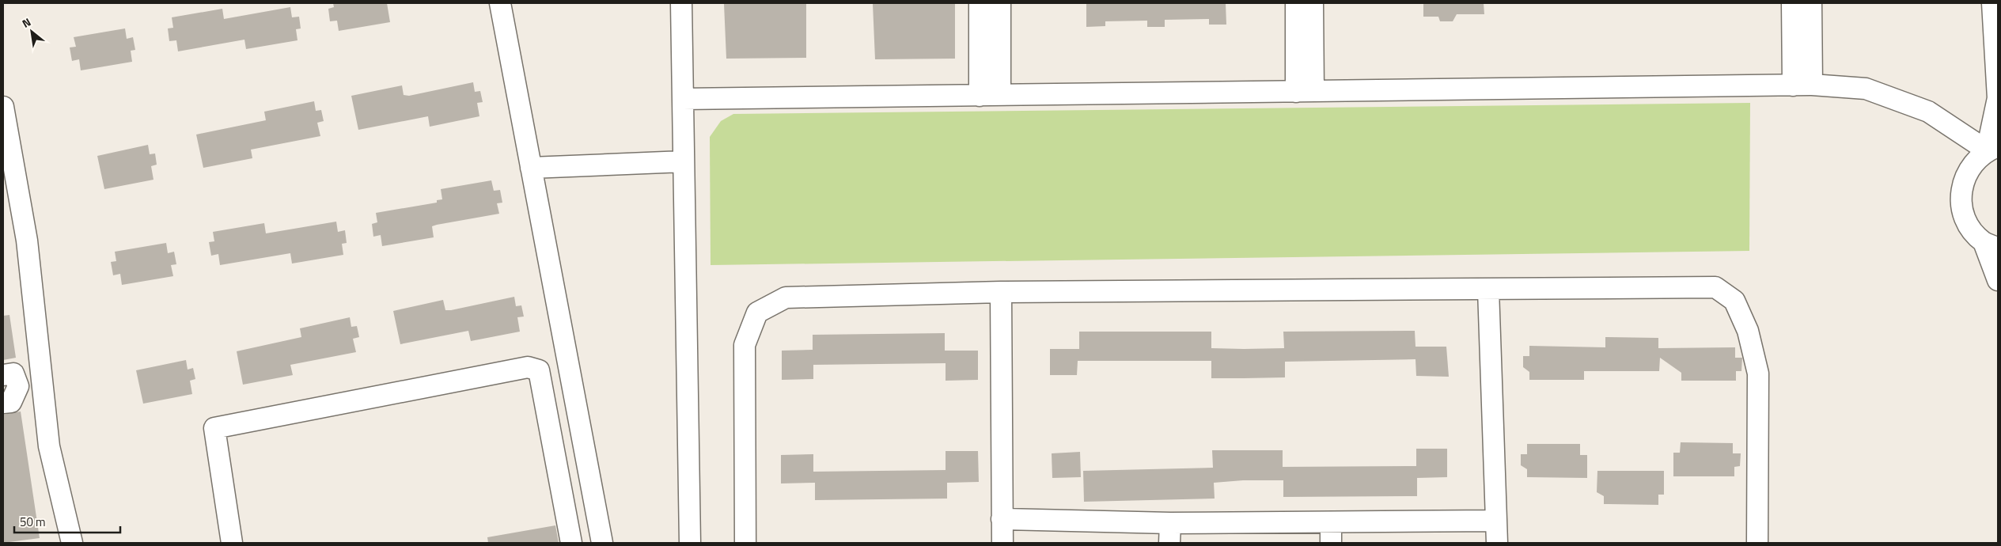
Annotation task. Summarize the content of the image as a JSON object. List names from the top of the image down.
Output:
{
  "scale_bar": "50 m",
  "north": "top left"
}
